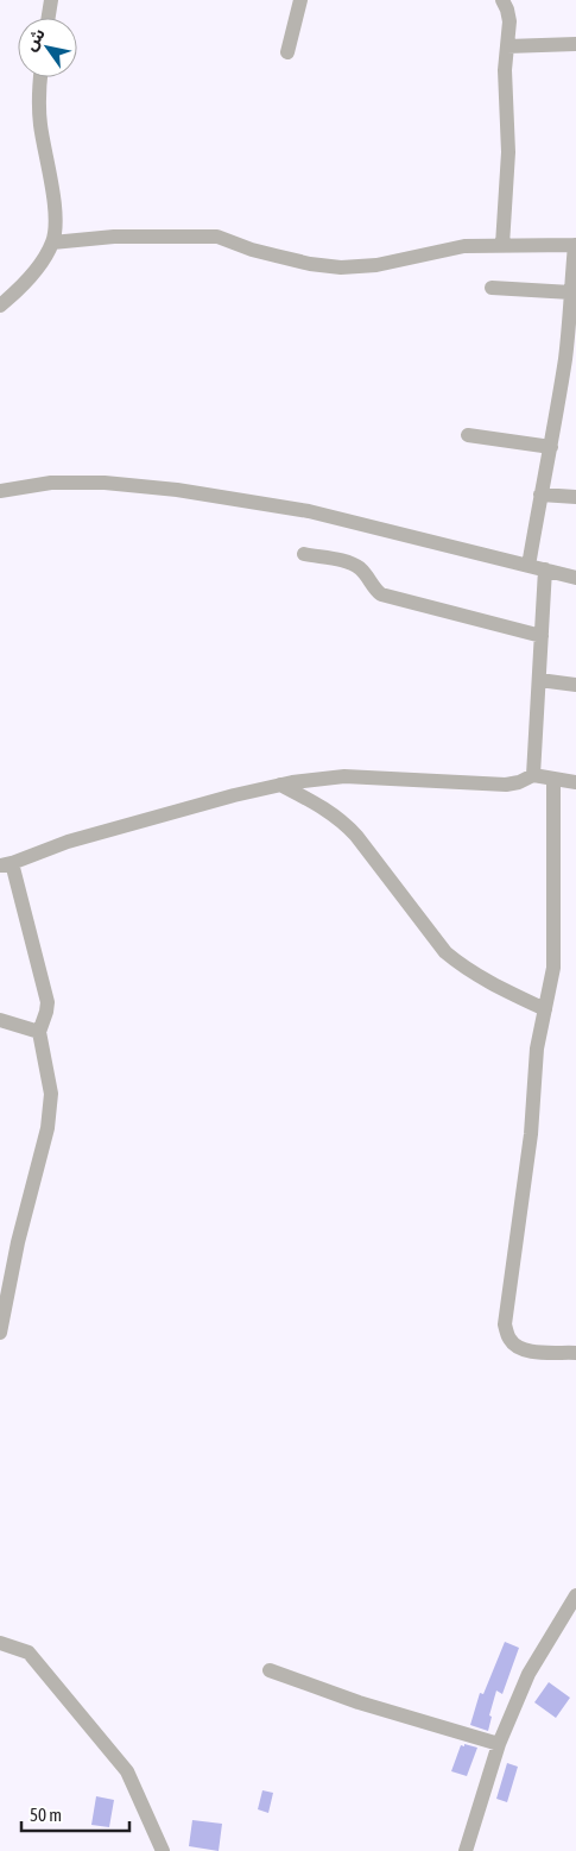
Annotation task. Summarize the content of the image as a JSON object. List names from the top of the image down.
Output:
{
  "scale_bar": "50 m",
  "north": "top left"
}
